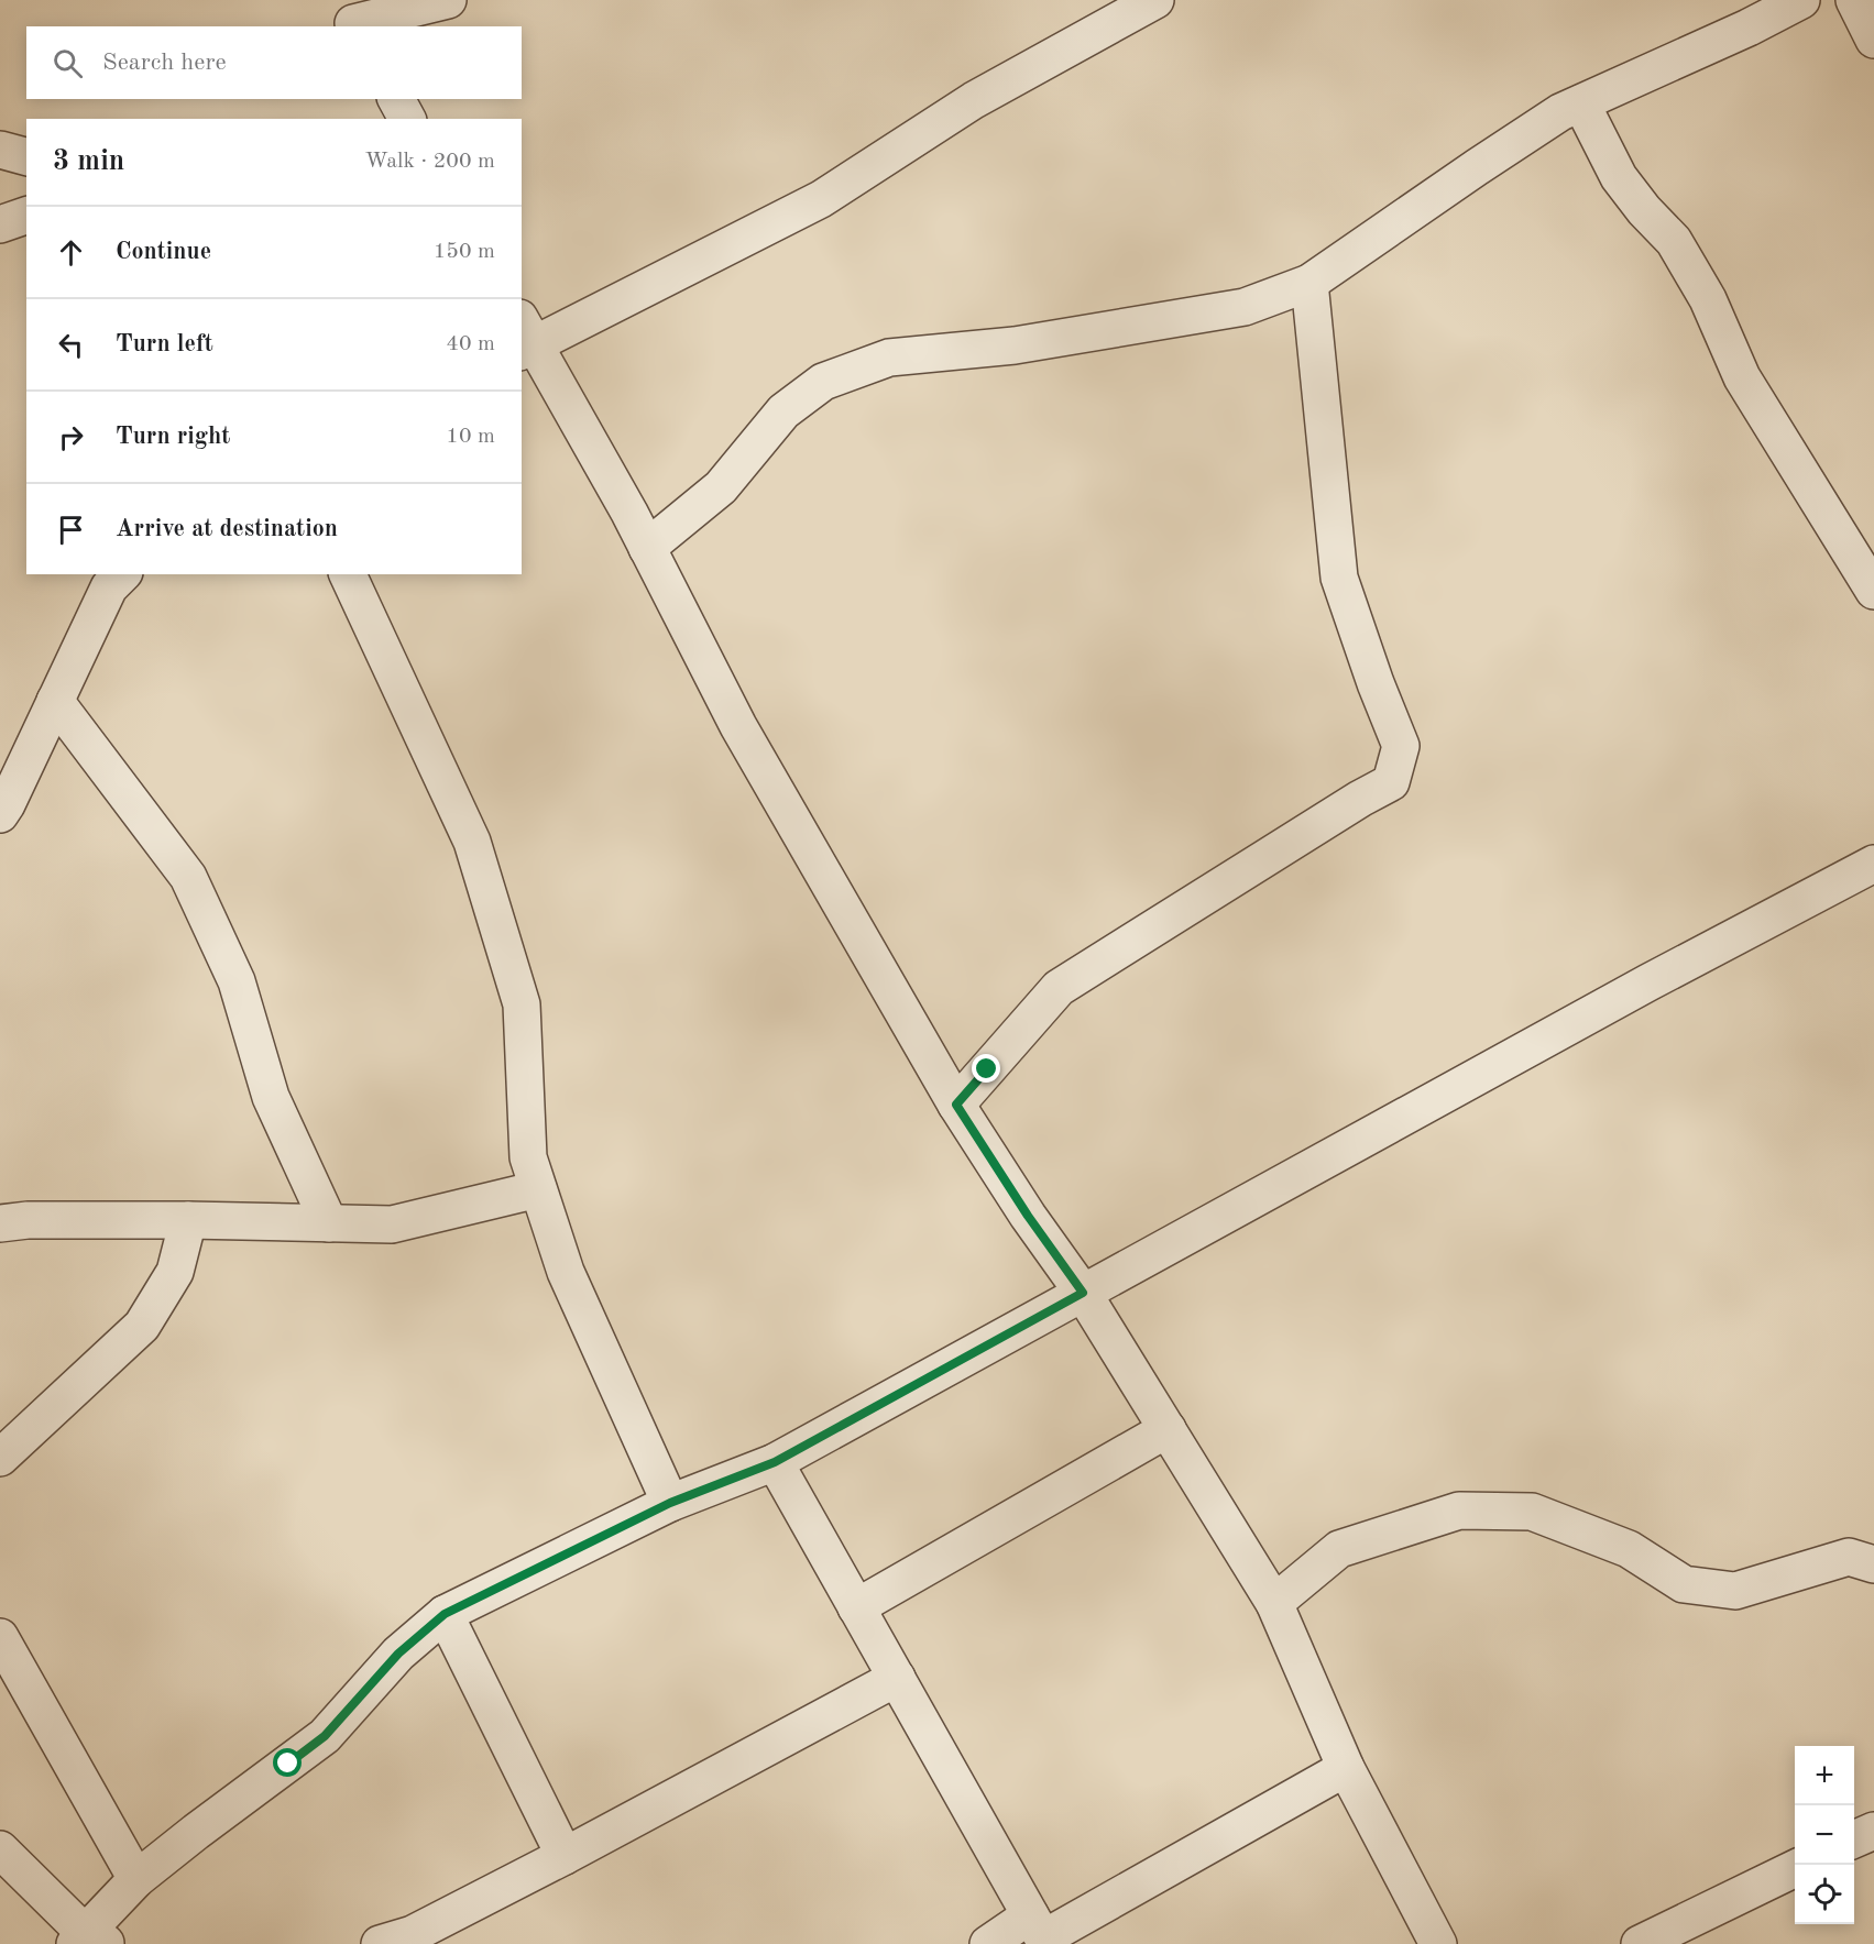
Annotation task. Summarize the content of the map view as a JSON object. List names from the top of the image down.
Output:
{
  "page": {
    "search": "Search here",
    "heading": ["3 min", "Walk · 200 m"],
    "list": [
      ["Continue", "150 m"],
      ["Turn left", "40 m"],
      ["Turn right", "10 m"],
      "Arrive at destination"
    ],
    "map_buttons": ["+", "−"]
  }
}
